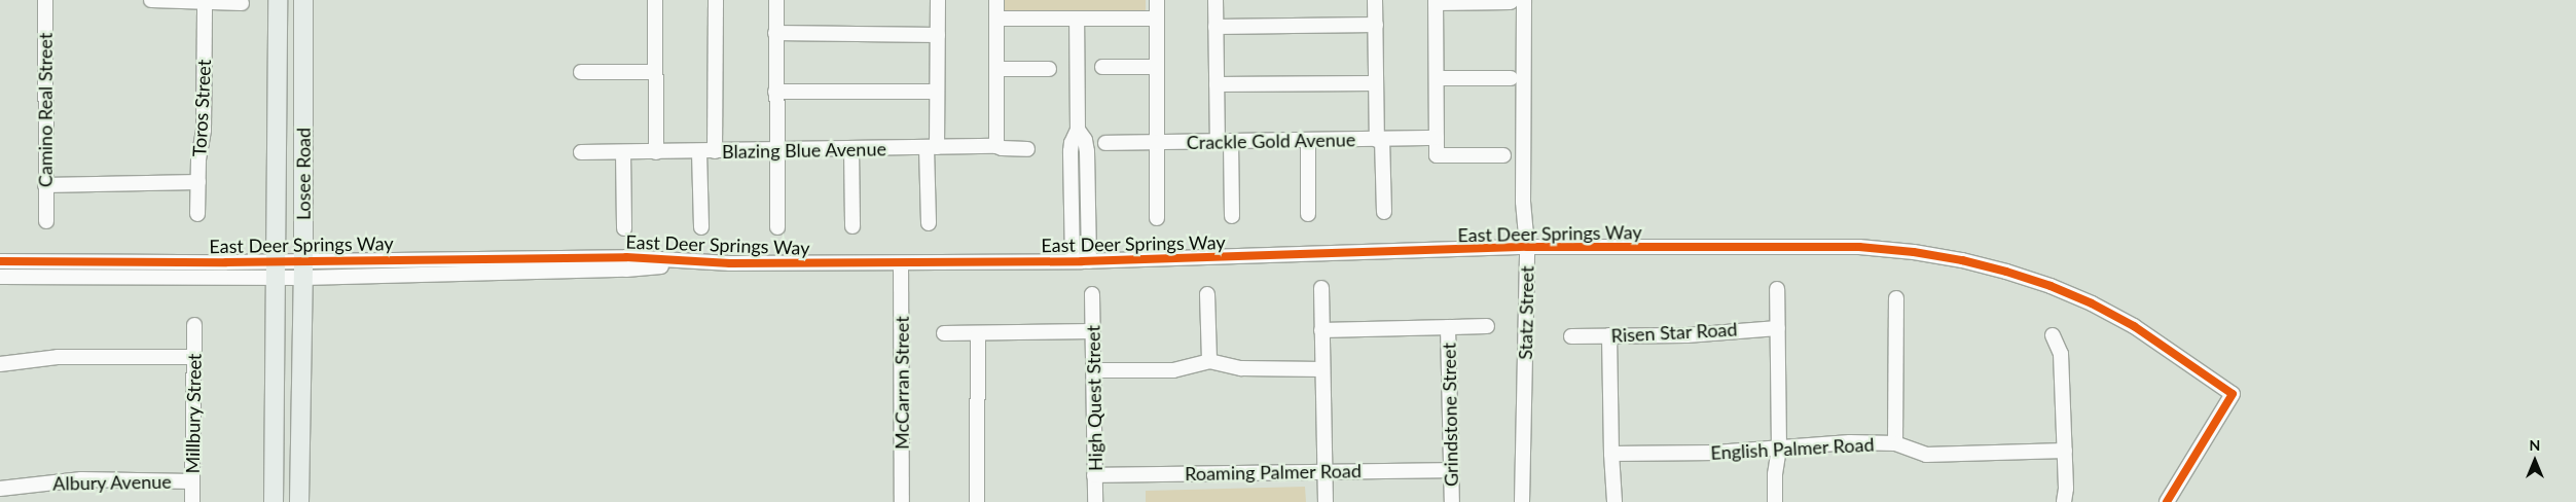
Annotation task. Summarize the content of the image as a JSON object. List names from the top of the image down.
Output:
{
  "streets": {
    "main road": ["Losee Road"],
    "street": [
      "Toros Street",
      "Camino Real Street",
      "Crackle Gold Avenue",
      "Blazing Blue Avenue",
      "East Deer Springs Way",
      "Statz Street",
      "Risen Star Road",
      "McCarran Street",
      "High Quest Street",
      "Millbury Street",
      "Grindstone Street",
      "English Palmer Road",
      "Roaming Palmer Road",
      "Albury Avenue"
    ]
  },
  "crossings": [
    ["Losee Road", "East Deer Springs Way"],
    ["East Deer Springs Way", "Statz Street"],
    ["East Deer Springs Way", "McCarran Street"],
    ["High Quest Street", "Roaming Palmer Road"],
    ["Millbury Street", "Albury Avenue"],
    ["Grindstone Street", "Roaming Palmer Road"]
  ],
  "north": "top"
}
